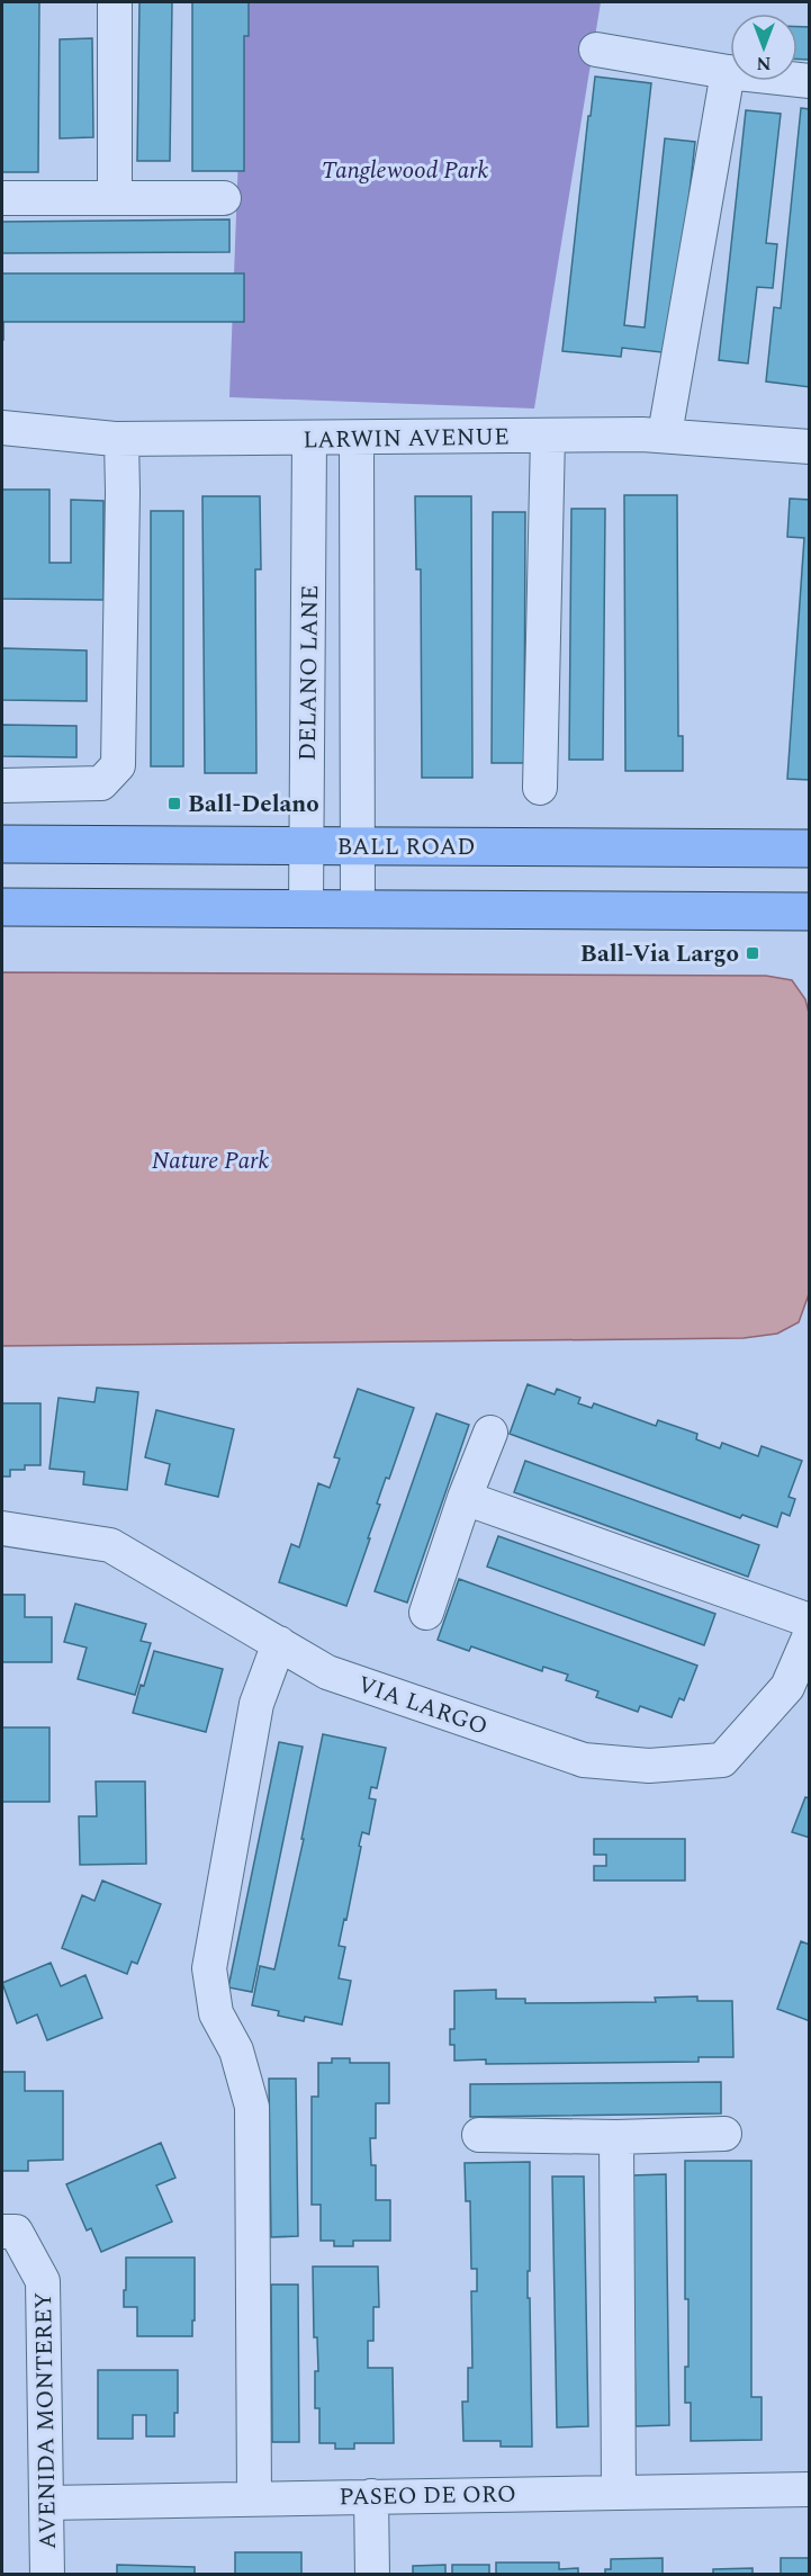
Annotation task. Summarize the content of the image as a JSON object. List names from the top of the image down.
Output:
{
  "streets": {
    "main road": ["BALL ROAD"],
    "street": [
      "LARWIN AVENUE",
      "DELANO LANE",
      "VIA LARGO",
      "AVENIDA MONTEREY",
      "PASEO DE ORO"
    ]
  },
  "crossings": [
    ["LARWIN AVENUE", "DELANO LANE"],
    ["DELANO LANE", "BALL ROAD"],
    ["AVENIDA MONTEREY", "PASEO DE ORO"]
  ],
  "parks": ["Tanglewood Park", "Nature Park"],
  "places": {
    "transit": ["Ball-Delano", "Ball-Via Largo"]
  },
  "north": "bottom"
}
